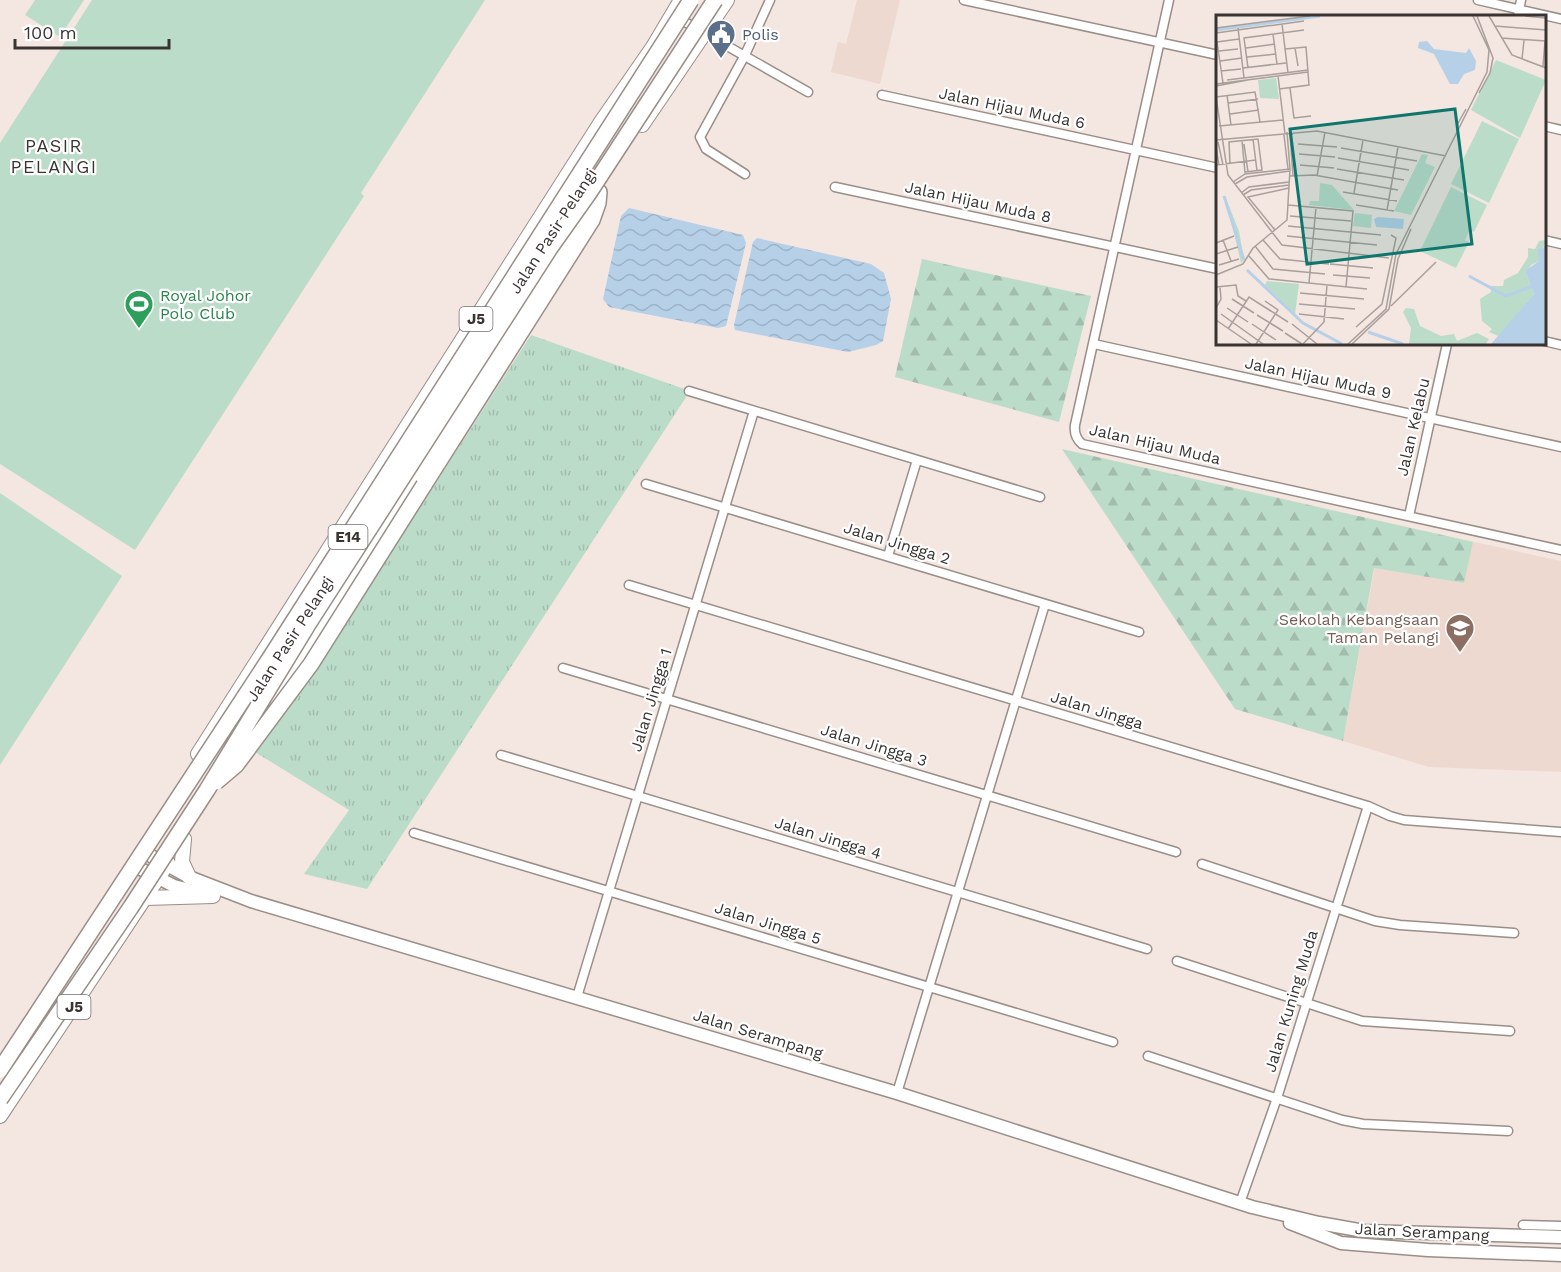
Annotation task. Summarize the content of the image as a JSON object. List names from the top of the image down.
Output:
{
  "streets": {
    "highway": ["E14"],
    "main road": ["Jalan Pasir Pelangi", "J5", "Jalan Serampang"],
    "street": [
      "Jalan Hijau Muda 6",
      "Jalan Hijau Muda 8",
      "Jalan Hijau Muda 9",
      "Jalan Kelabu",
      "Jalan Hijau Muda",
      "Jalan Jingga 2",
      "Jalan Jingga 1",
      "Jalan Jingga",
      "Jalan Jingga 3",
      "Jalan Jingga 4",
      "Jalan Jingga 5",
      "Jalan Kuning Muda"
    ]
  },
  "crossings": [
    ["Jalan Hijau Muda 6", "Jalan Hijau Muda"],
    ["Jalan Hijau Muda 8", "Jalan Hijau Muda"],
    ["Jalan Pasir Pelangi", "Jalan Serampang"],
    ["Jalan Hijau Muda 9", "Jalan Kelabu"],
    ["Jalan Hijau Muda 9", "Jalan Hijau Muda"],
    ["Jalan Kelabu", "Jalan Hijau Muda"],
    ["Jalan Jingga 2", "Jalan Jingga 1"],
    ["Jalan Jingga 1", "Jalan Jingga"],
    ["Jalan Jingga 1", "Jalan Jingga 3"],
    ["Jalan Jingga 1", "Jalan Jingga 4"],
    ["Jalan Jingga 1", "Jalan Jingga 5"],
    ["Jalan Jingga 1", "Jalan Serampang"],
    ["Jalan Jingga", "Jalan Kuning Muda"],
    ["Jalan Kuning Muda", "Jalan Serampang"]
  ],
  "districts": ["PASIR PELANGI"],
  "places": {
    "public building": ["Polis"],
    "sports": ["Royal Johor Polo Club"],
    "school or university": ["Sekolah Kebangsaan Taman Pelangi"]
  },
  "scale_bar": "100 m"
}
